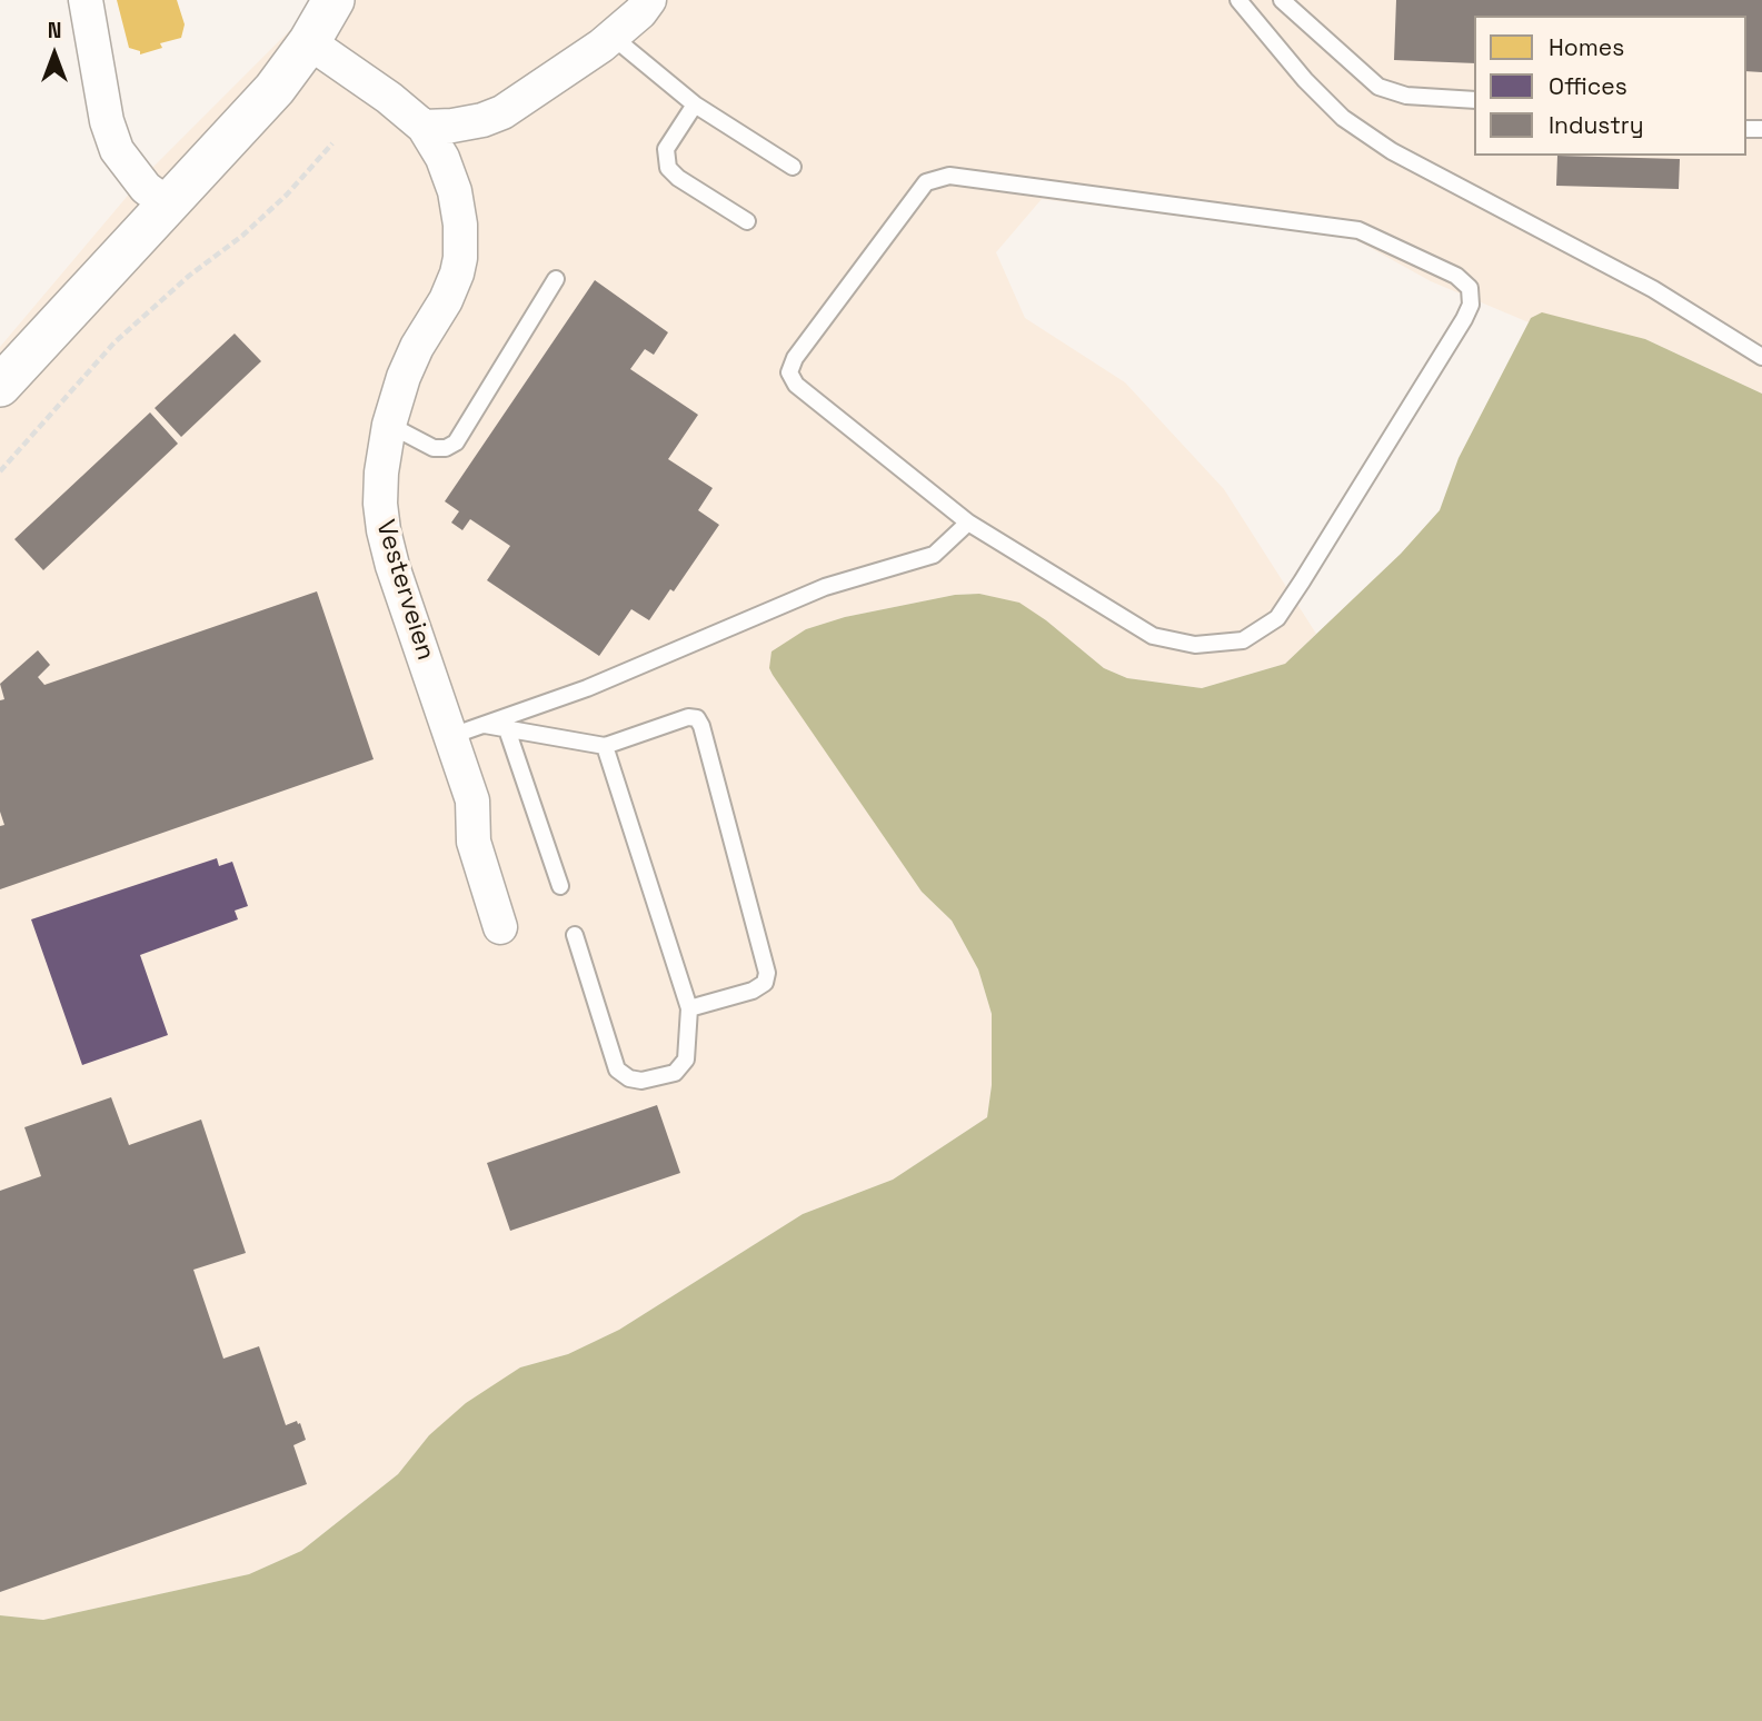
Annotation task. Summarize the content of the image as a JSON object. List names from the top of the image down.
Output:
{
  "streets": {
    "street": ["Vesterveien"]
  },
  "legend": ["Homes", "Offices", "Industry"],
  "north": "top"
}
